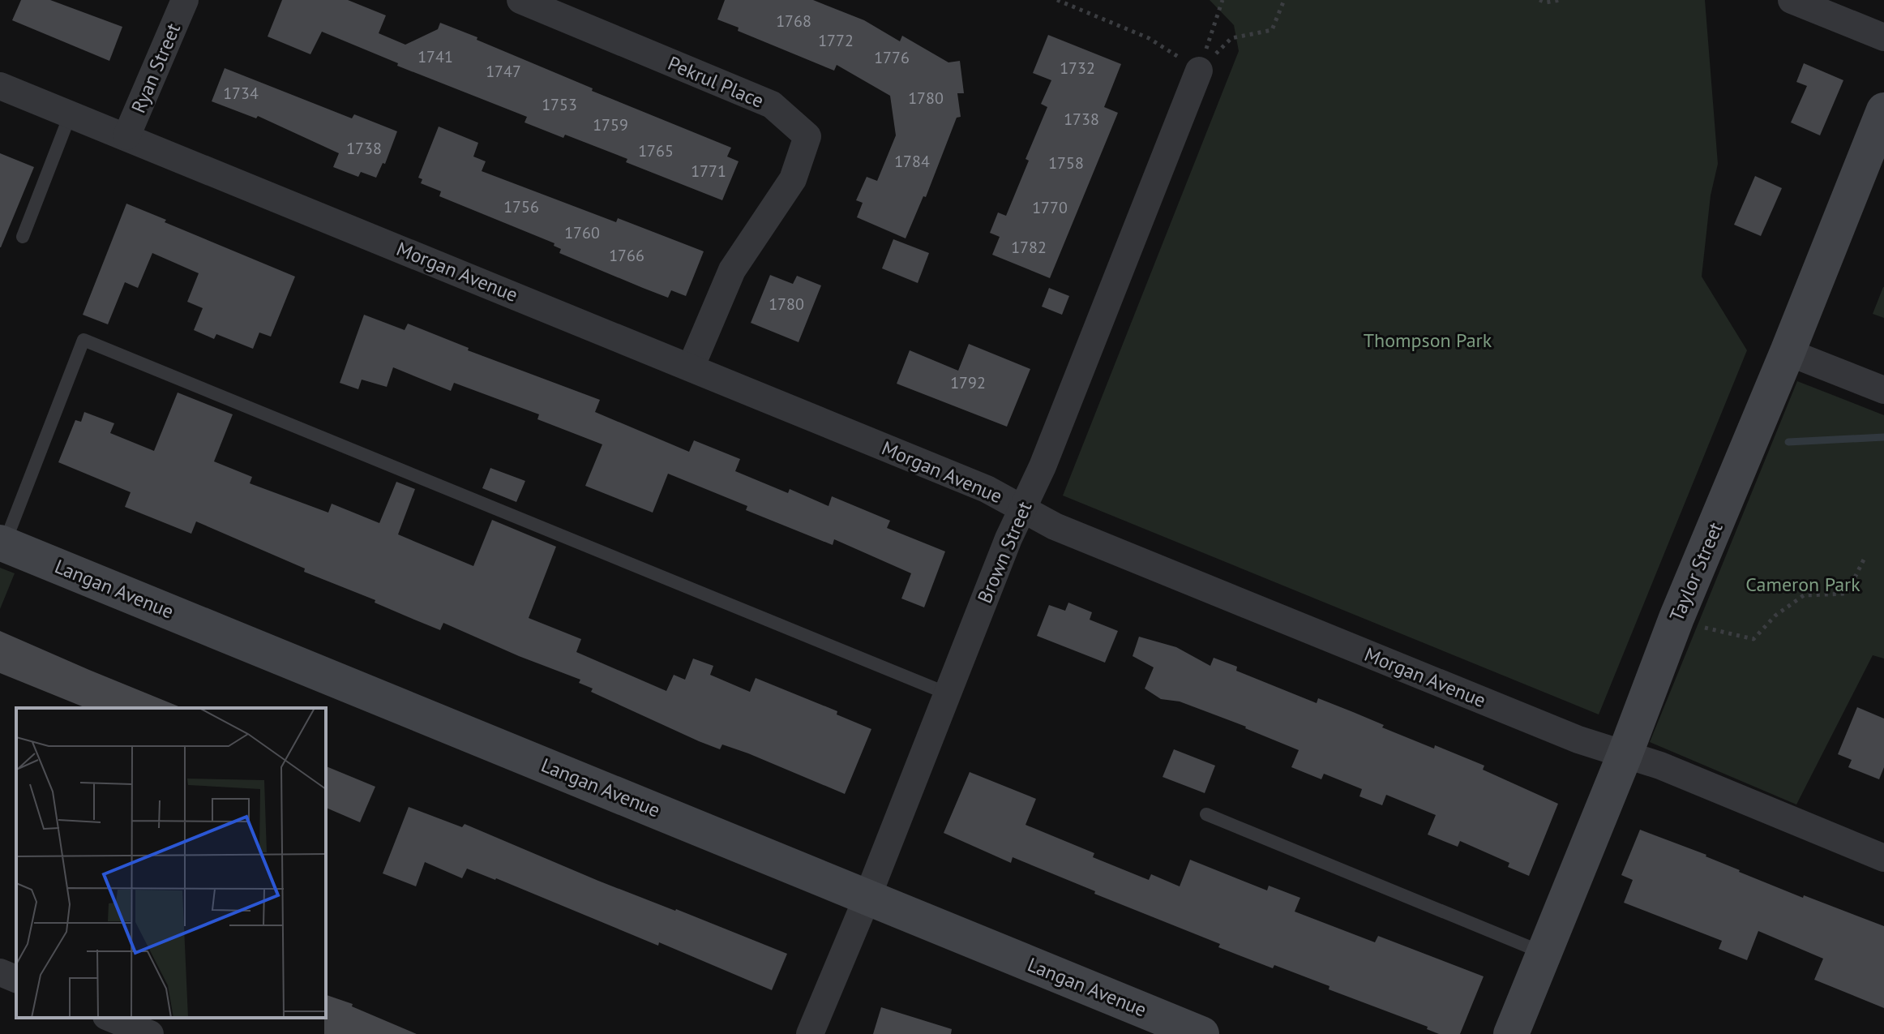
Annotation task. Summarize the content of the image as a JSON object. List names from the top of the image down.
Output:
{
  "streets": {
    "street": [
      "Ryan Street",
      "Pekrul Place",
      "Morgan Avenue",
      "Brown Street",
      "Taylor Street",
      "Langan Avenue"
    ]
  },
  "crossings": [
    ["Ryan Street", "Morgan Avenue"],
    ["Pekrul Place", "Morgan Avenue"],
    ["Morgan Avenue", "Brown Street"],
    ["Morgan Avenue", "Taylor Street"],
    ["Brown Street", "Langan Avenue"]
  ],
  "parks": ["Thompson Park", "Cameron Park"],
  "house_numbers": [
    "1768",
    "1772",
    "1741",
    "1776",
    "1732",
    "1747",
    "1734",
    "1780",
    "1753",
    "1738",
    "1759",
    "1738",
    "1765",
    "1784",
    "1758",
    "1771",
    "1756",
    "1770",
    "1760",
    "1782",
    "1766",
    "1780",
    "1792"
  ]
}
